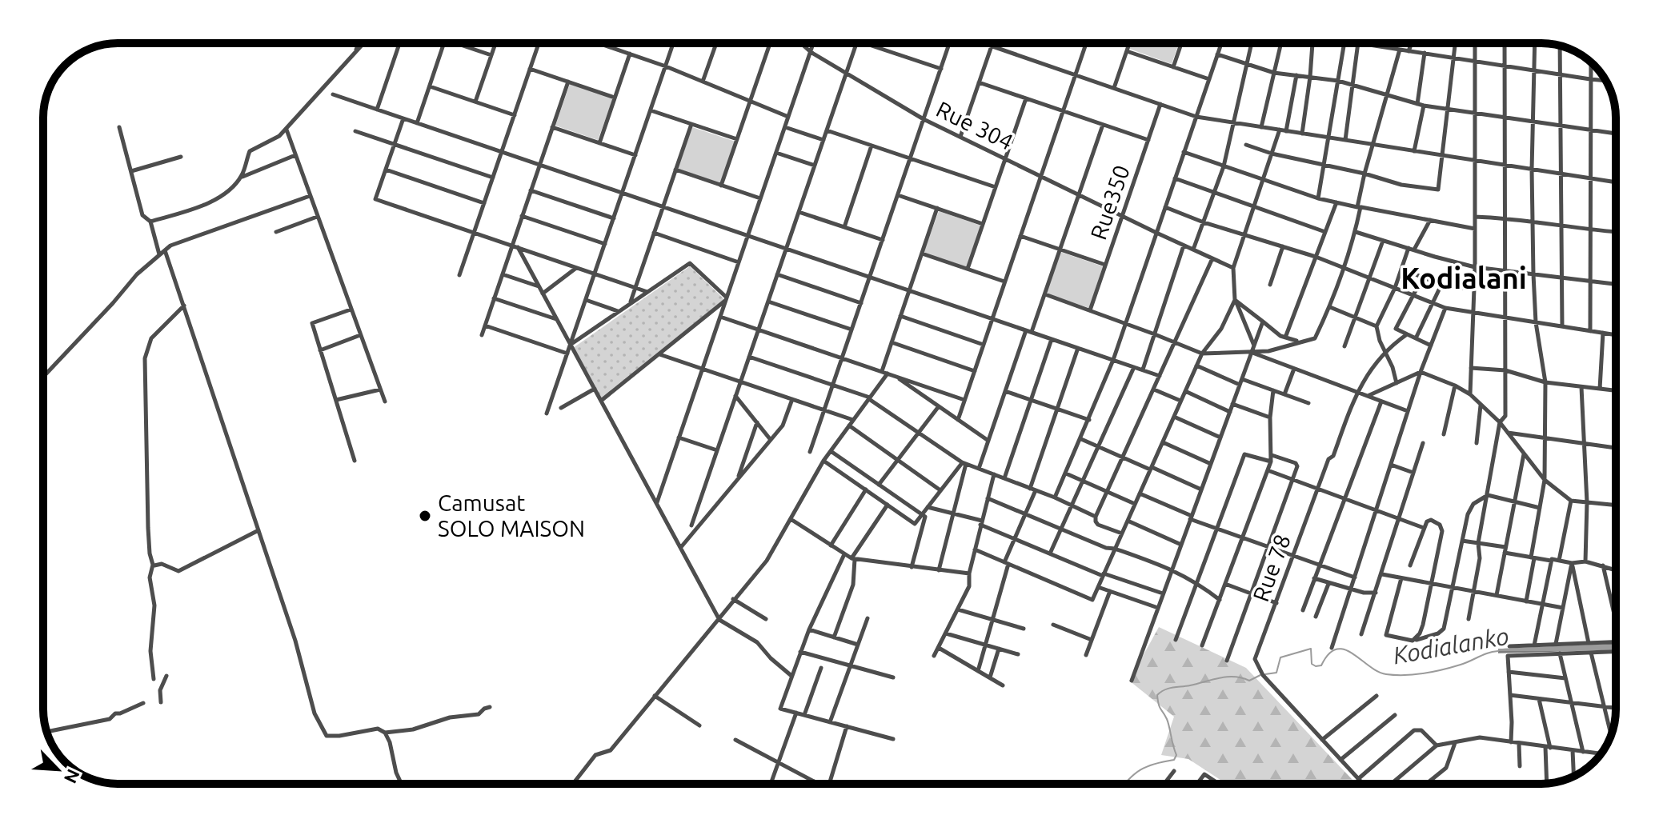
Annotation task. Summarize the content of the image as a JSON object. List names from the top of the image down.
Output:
{
  "streets": {
    "street": ["Rue 304", "Rue350", "Rue 78"]
  },
  "crossings": [
    ["Rue 304", "Rue350"]
  ],
  "districts": ["Kodialani"],
  "water": ["Kodialanko"],
  "places": ["Camusat SOLO MAISON"],
  "north": "bottom right"
}
